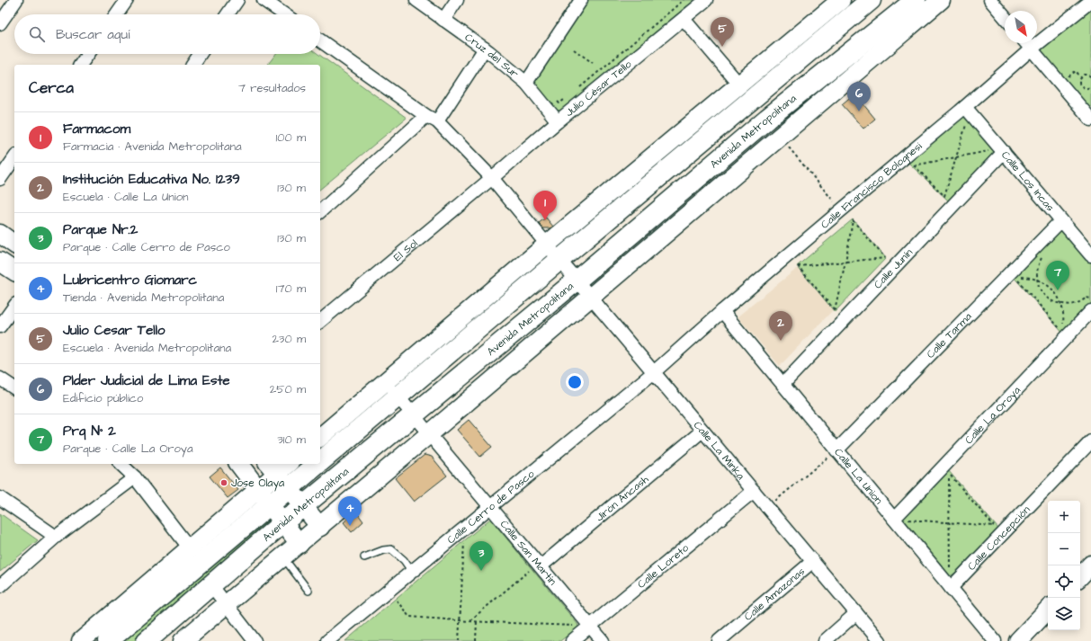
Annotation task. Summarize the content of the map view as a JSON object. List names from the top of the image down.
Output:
{
  "streets": {
    "main road": ["Avenida Metropolitana"],
    "street": [
      "Cruz del Sur",
      "Julio César Tello",
      "Calle Los Incas",
      "Calle Francisco Bolognesi",
      "El Sol",
      "Calle Junín",
      "Calle Tarma",
      "Calle La Oroya",
      "Calle La Minka",
      "Calle La Union",
      "Jirón Áncash",
      "Calle Cerro de Pasco",
      "Calle Concepción",
      "Calle San Martín",
      "Calle Loreto",
      "Calle Amazonas"
    ]
  },
  "crossings": [
    ["Cruz del Sur", "Julio César Tello"],
    ["Julio César Tello", "El Sol"],
    ["Julio César Tello", "Calle La Minka"],
    ["Avenida Metropolitana", "Calle La Minka"],
    ["Avenida Metropolitana", "Calle San Martín"],
    ["Calle Los Incas", "Calle Francisco Bolognesi"],
    ["Calle Los Incas", "Calle Junín"],
    ["Calle Los Incas", "Calle Tarma"],
    ["Calle Francisco Bolognesi", "Calle La Minka"],
    ["Calle Francisco Bolognesi", "Calle La Union"],
    ["Calle Francisco Bolognesi", "Calle Cerro de Pasco"],
    ["El Sol", "Calle La Minka"],
    ["Calle Junín", "Calle La Union"],
    ["Calle Tarma", "Calle La Union"],
    ["Calle La Oroya", "Calle La Union"],
    ["Calle La Minka", "Jirón Áncash"],
    ["Calle La Minka", "Calle Cerro de Pasco"],
    ["Calle La Minka", "Calle Loreto"],
    ["Calle La Minka", "Calle Amazonas"],
    ["Calle La Union", "Calle Concepción"],
    ["Jirón Áncash", "Calle San Martín"],
    ["Calle Cerro de Pasco", "Calle San Martín"],
    ["Calle San Martín", "Calle Loreto"]
  ],
  "places": ["Jose Olaya"],
  "north": "bottom right",
  "page": {
    "search": "Buscar aquí",
    "pins": [
      "5",
      "6",
      "1",
      "7",
      "2",
      "4",
      "3"
    ],
    "heading": ["Cerca", "7 resultados"],
    "list": [
      {
        "mark": "1",
        "name": "Farmacom",
        "note": "Farmacia · Avenida Metropolitana",
        "value": "100 m"
      },
      {
        "mark": "2",
        "name": "Institución Educativa No. 1239",
        "note": "Escuela · Calle La Union",
        "value": "130 m"
      },
      {
        "mark": "3",
        "name": "Parque Nr.2",
        "note": "Parque · Calle Cerro de Pasco",
        "value": "130 m"
      },
      {
        "mark": "4",
        "name": "Lubricentro Giomarc",
        "note": "Tienda · Avenida Metropolitana",
        "value": "170 m"
      },
      {
        "mark": "5",
        "name": "Julio Cesar Tello",
        "note": "Escuela · Avenida Metropolitana",
        "value": "230 m"
      },
      {
        "mark": "6",
        "name": "Plder Judicial de Lima Este",
        "note": "Edificio público",
        "value": "250 m"
      },
      {
        "mark": "7",
        "name": "Prq N° 2",
        "note": "Parque · Calle La Oroya",
        "value": "310 m"
      }
    ],
    "map_buttons": ["+", "−"]
  }
}
